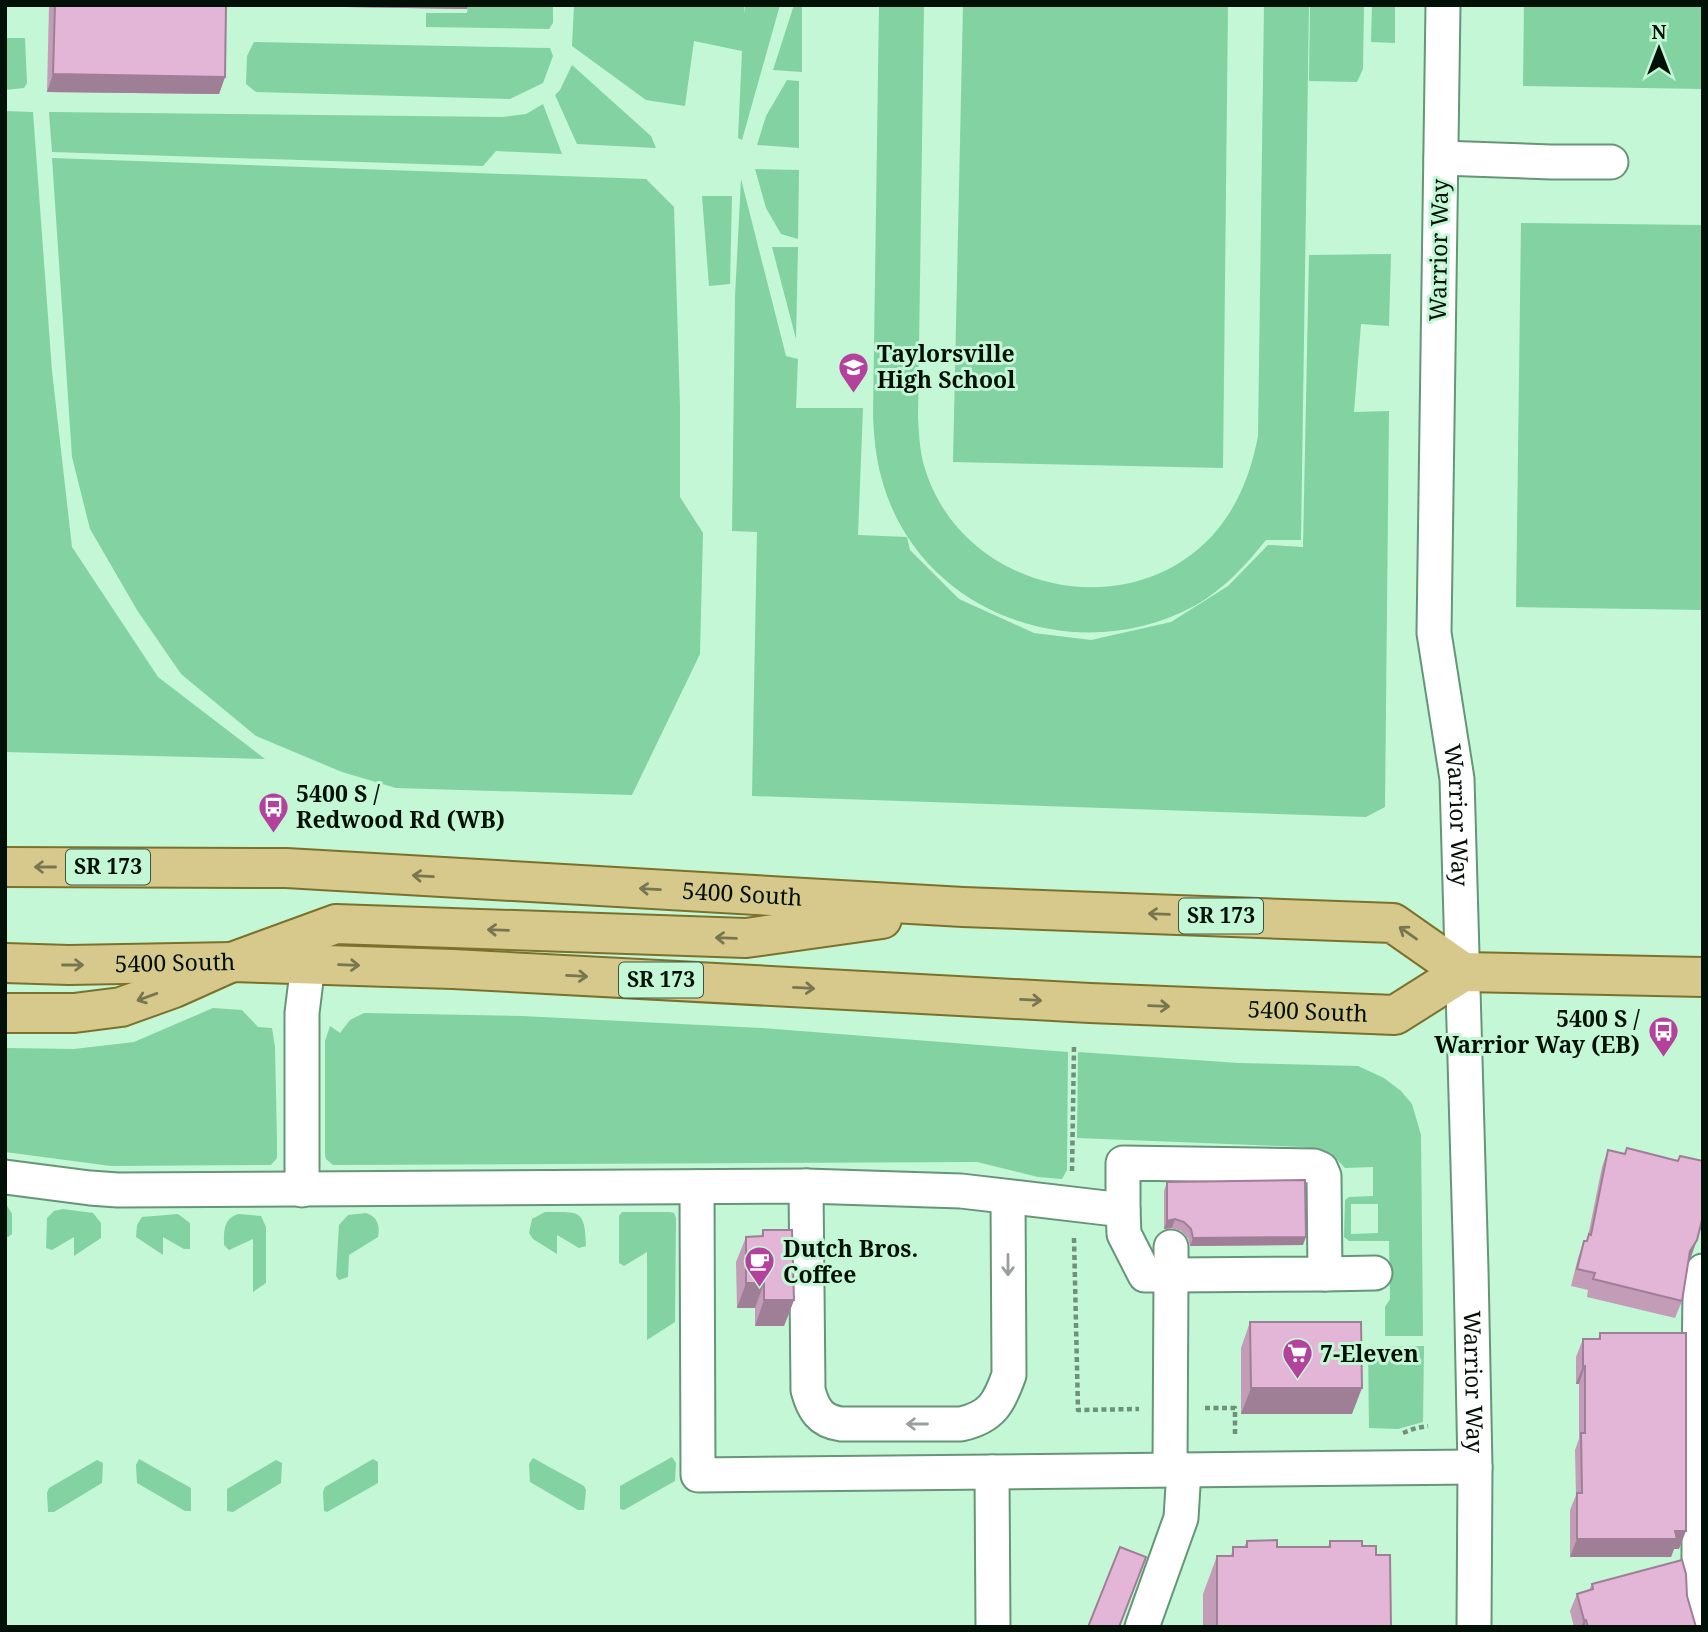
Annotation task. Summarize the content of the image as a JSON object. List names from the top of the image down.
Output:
{
  "streets": {
    "main road": ["SR 173", "5400 South"],
    "street": ["Warrior Way"]
  },
  "crossings": [
    ["Warrior Way", "5400 South"]
  ],
  "places": {
    "school or university": ["Taylorsville High School"],
    "bus stop": ["5400 S / Redwood Rd (WB)", "5400 S / Warrior Way (EB)"],
    "cafe": ["Dutch Bros. Coffee"],
    "supermarket": ["7-Eleven"]
  },
  "north": "top"
}
